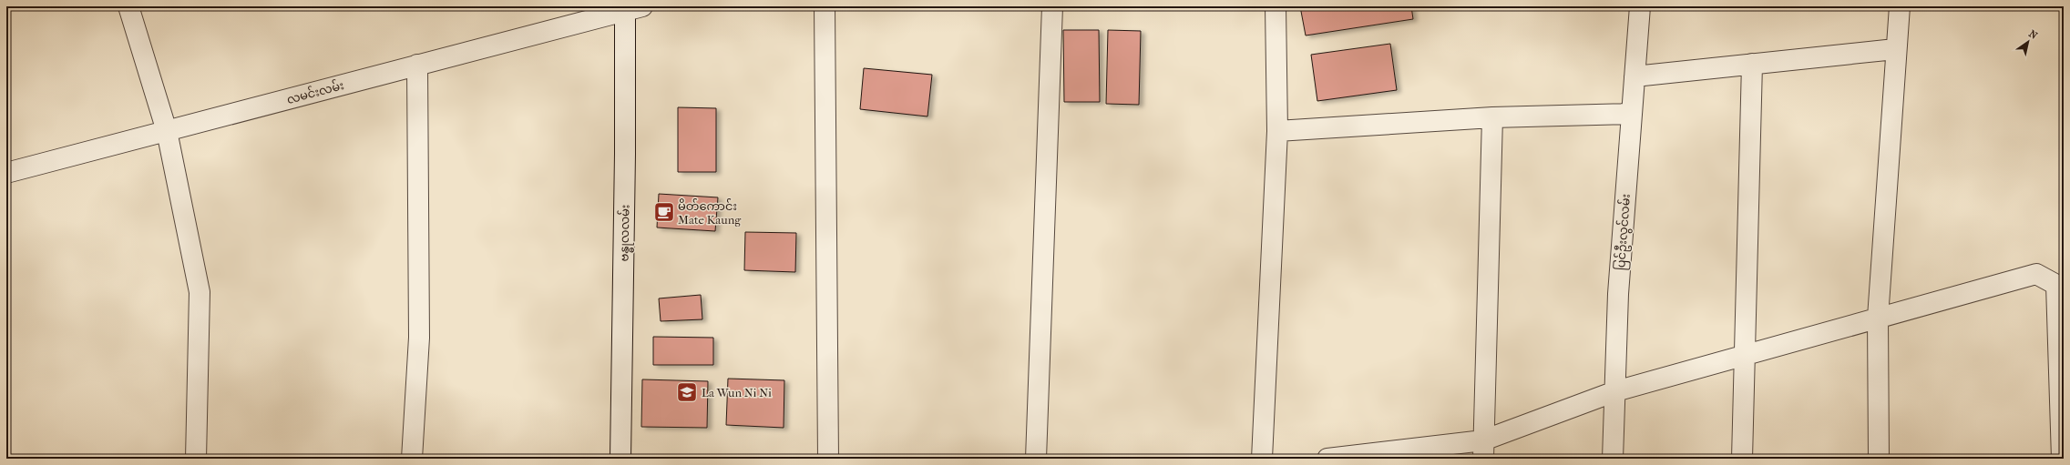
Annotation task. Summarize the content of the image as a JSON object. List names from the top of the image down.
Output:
{
  "streets": {
    "street": ["လမင်းလမ်း", "ပြင်ဦးလွင်လမ်း", "ဗန္ဓုလလမ်း"]
  },
  "crossings": [
    ["လမင်းလမ်း", "ဗန္ဓုလလမ်း"]
  ],
  "places": {
    "cafe": ["မိတ်ကောင်း Mate Kaung"],
    "school or university": ["La Wun Ni Ni"]
  },
  "north": "top right"
}
